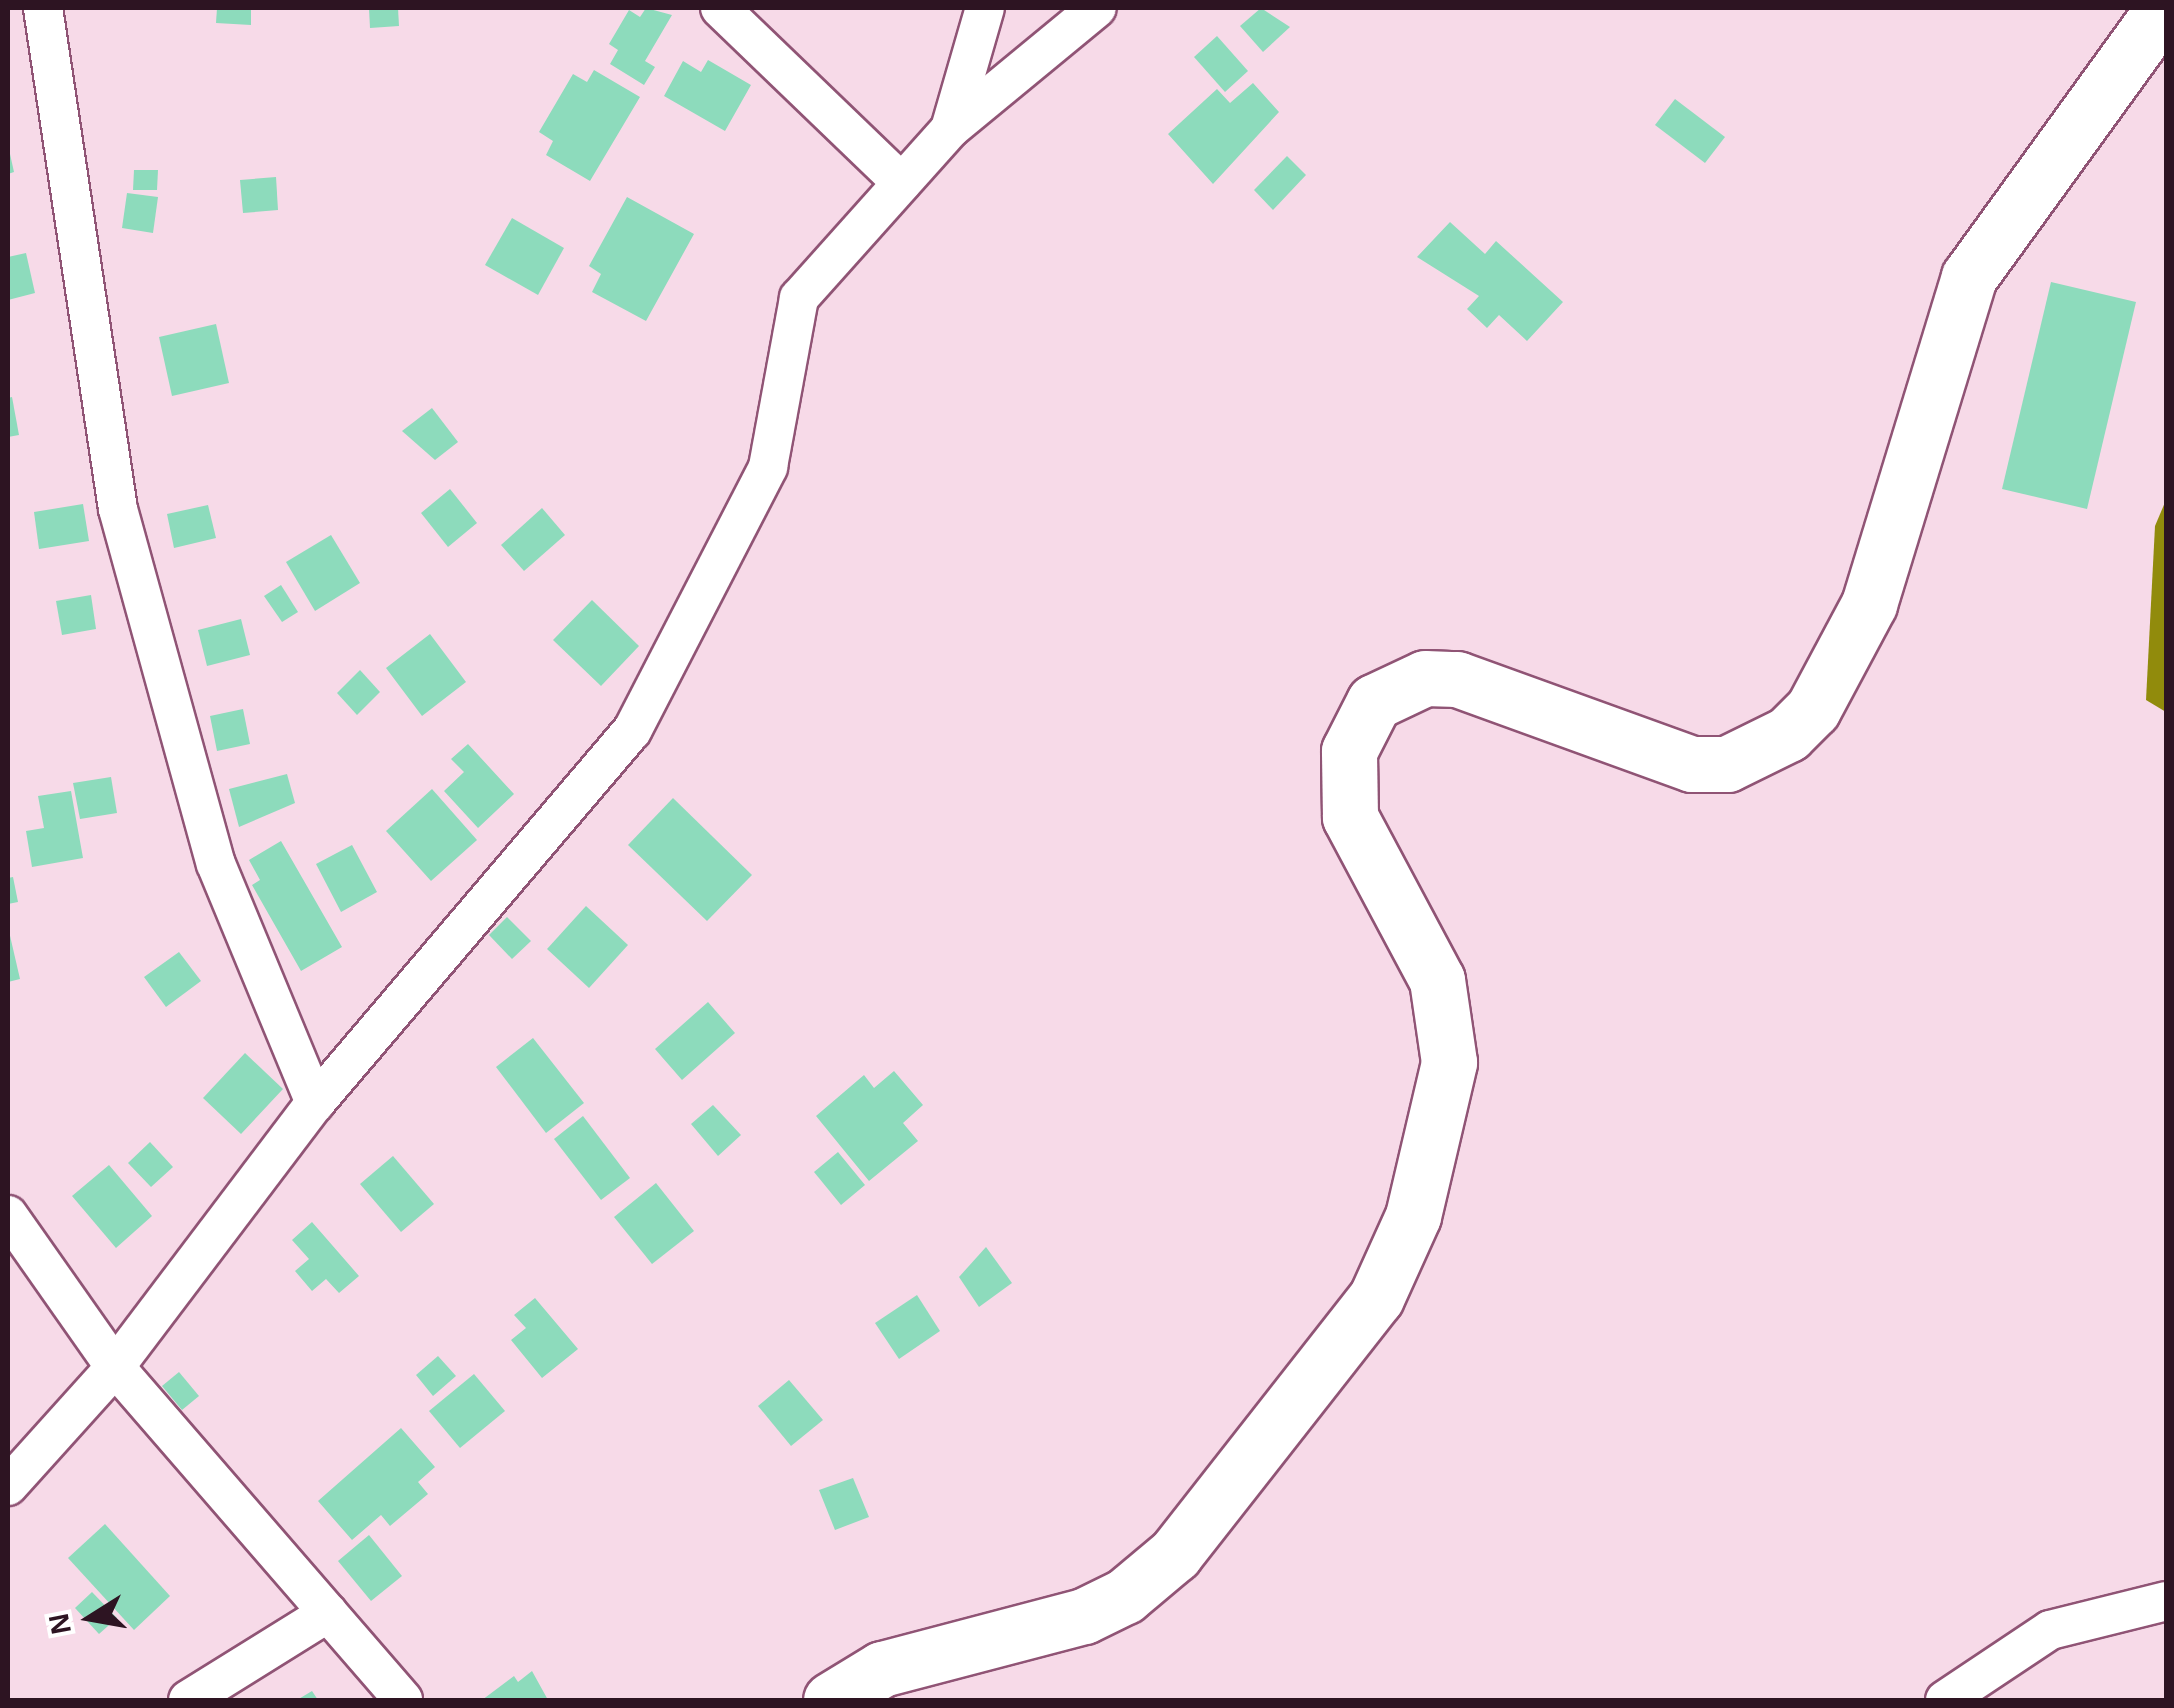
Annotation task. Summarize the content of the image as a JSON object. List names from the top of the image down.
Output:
{
  "north": "left"
}
